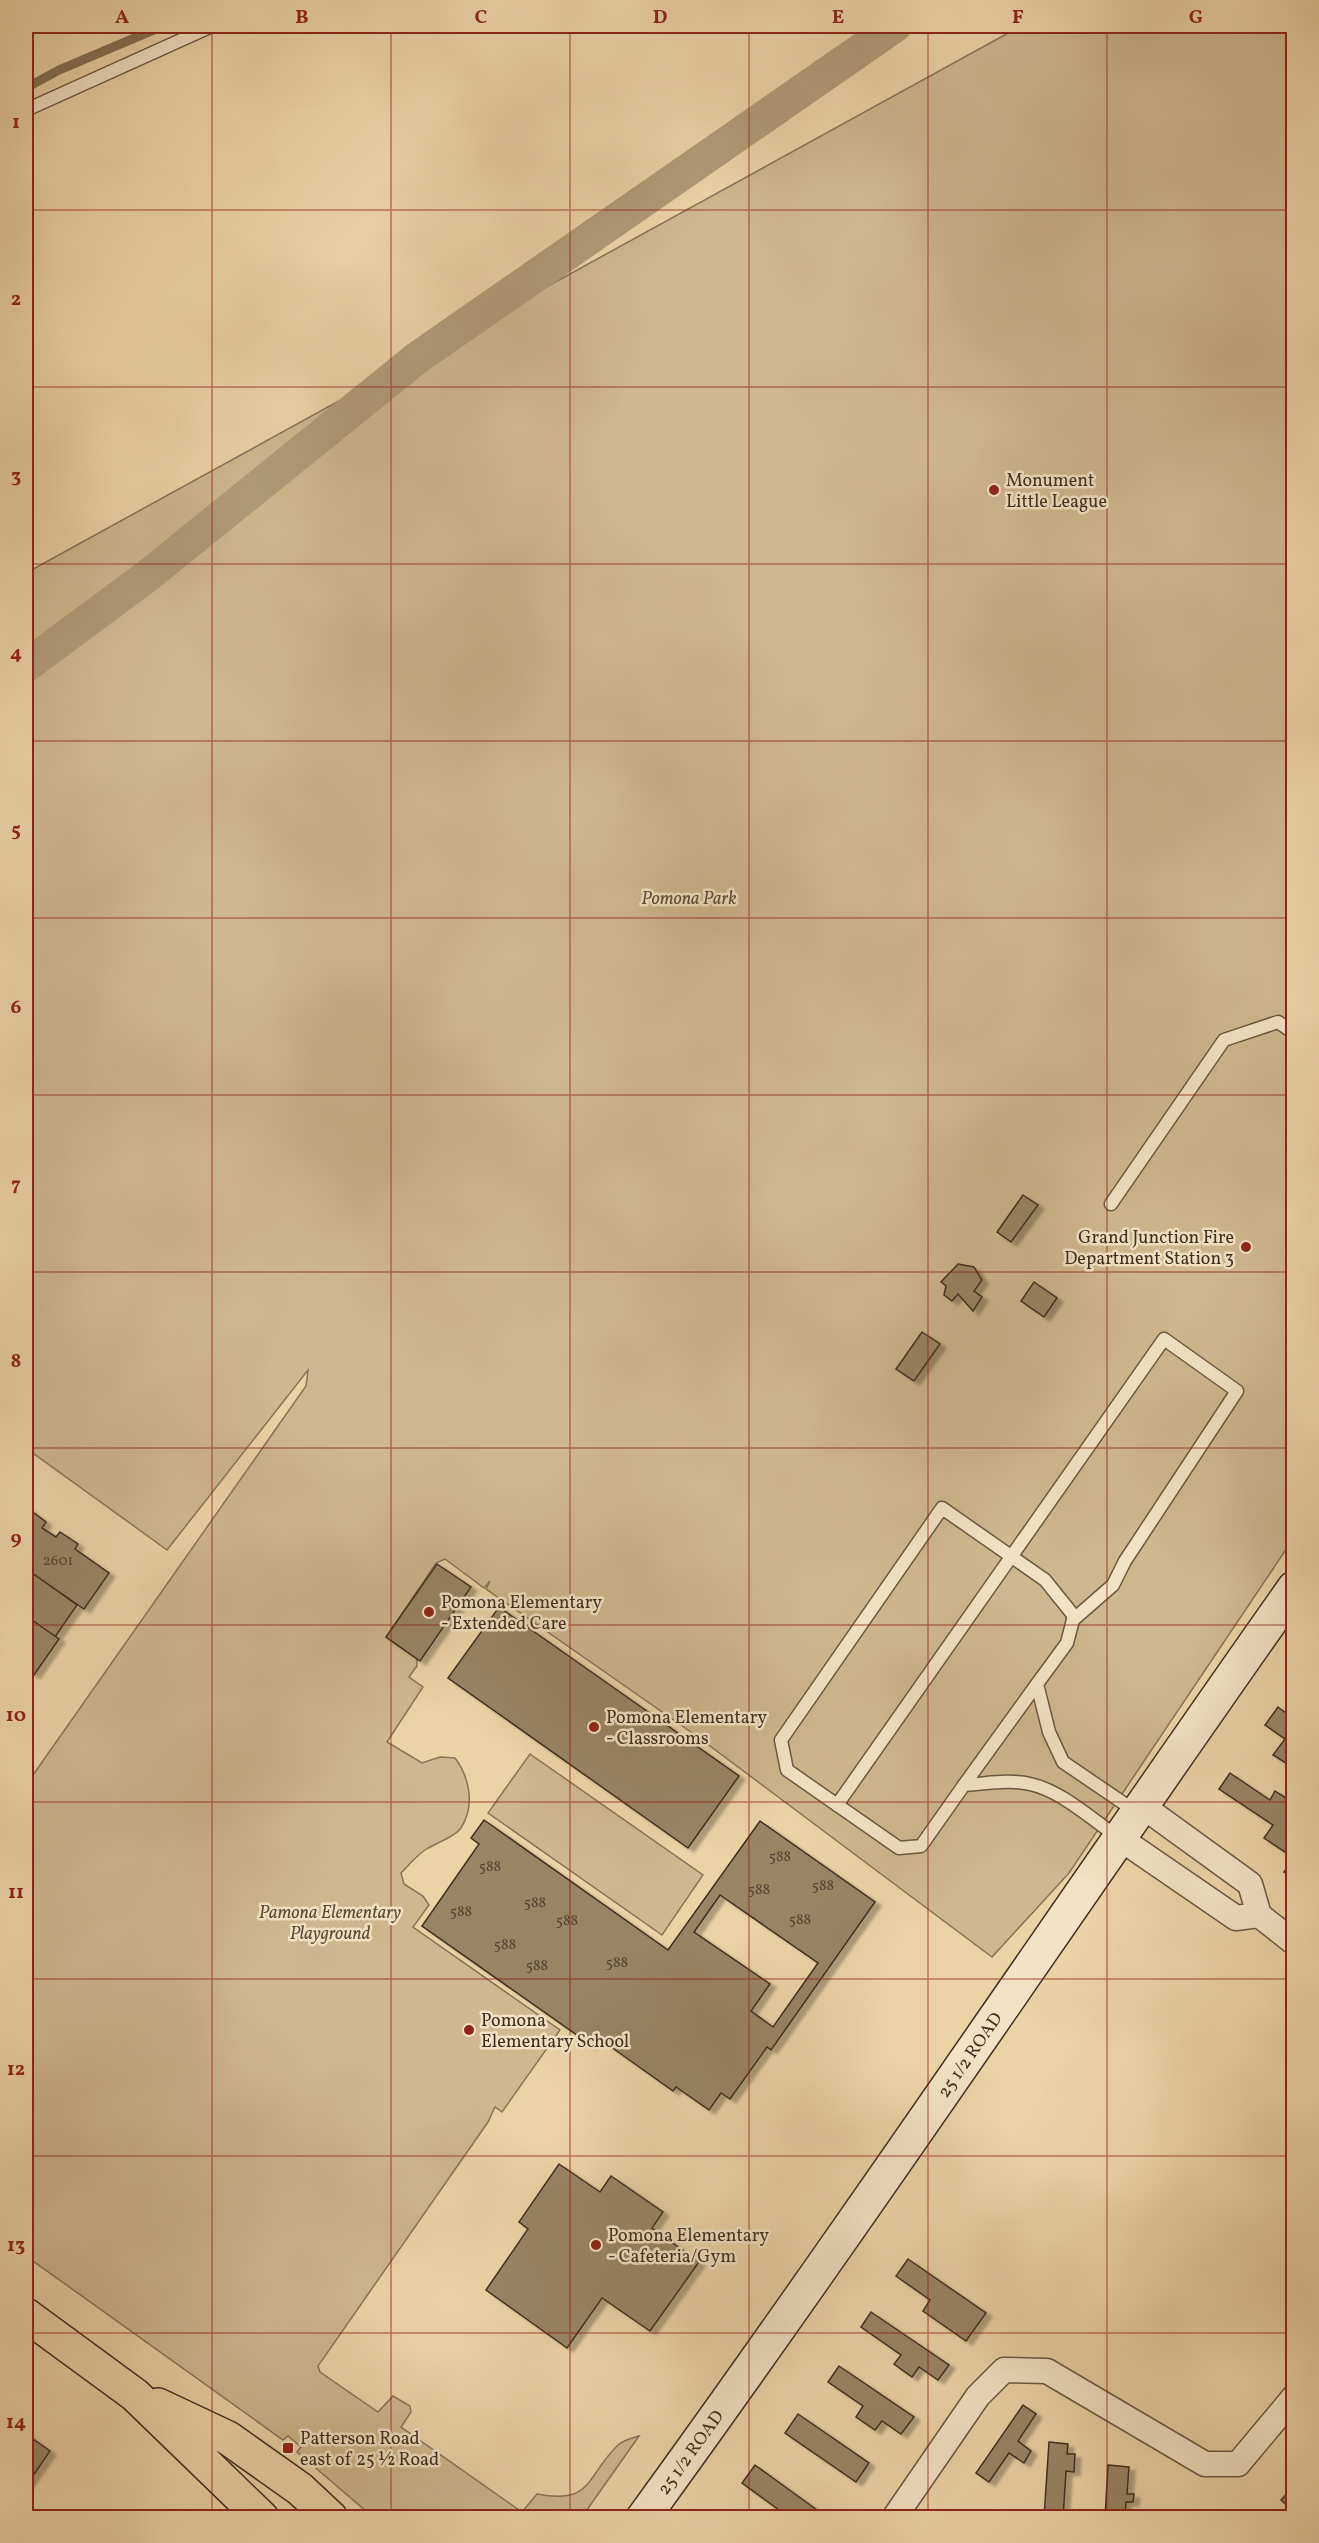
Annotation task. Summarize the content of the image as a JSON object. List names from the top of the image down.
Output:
{
  "streets": {
    "street": ["25 1/2 ROAD"]
  },
  "parks": ["Pomona Park", "Pamona Elementary Playground"],
  "places": {
    "other": [
      "Monument Little League",
      "Grand Junction Fire Department Station 3",
      "Pomona Elementary - Extended Care",
      "Pomona Elementary - Classrooms",
      "Pomona Elementary School",
      "Pomona Elementary - Cafeteria/Gym"
    ],
    "transit": ["Patterson Road east of 25 ½ Road"]
  },
  "house_numbers": [
    "2601",
    "588",
    "588",
    "588",
    "588",
    "588",
    "588",
    "588",
    "588",
    "588",
    "588",
    "588"
  ],
  "grid": {
    "columns": [
      "A",
      "B",
      "C",
      "D",
      "E",
      "F",
      "G"
    ],
    "rows": [
      "1",
      "2",
      "3",
      "4",
      "5",
      "6",
      "7",
      "8",
      "9",
      "10",
      "11",
      "12",
      "13",
      "14"
    ]
  }
}
